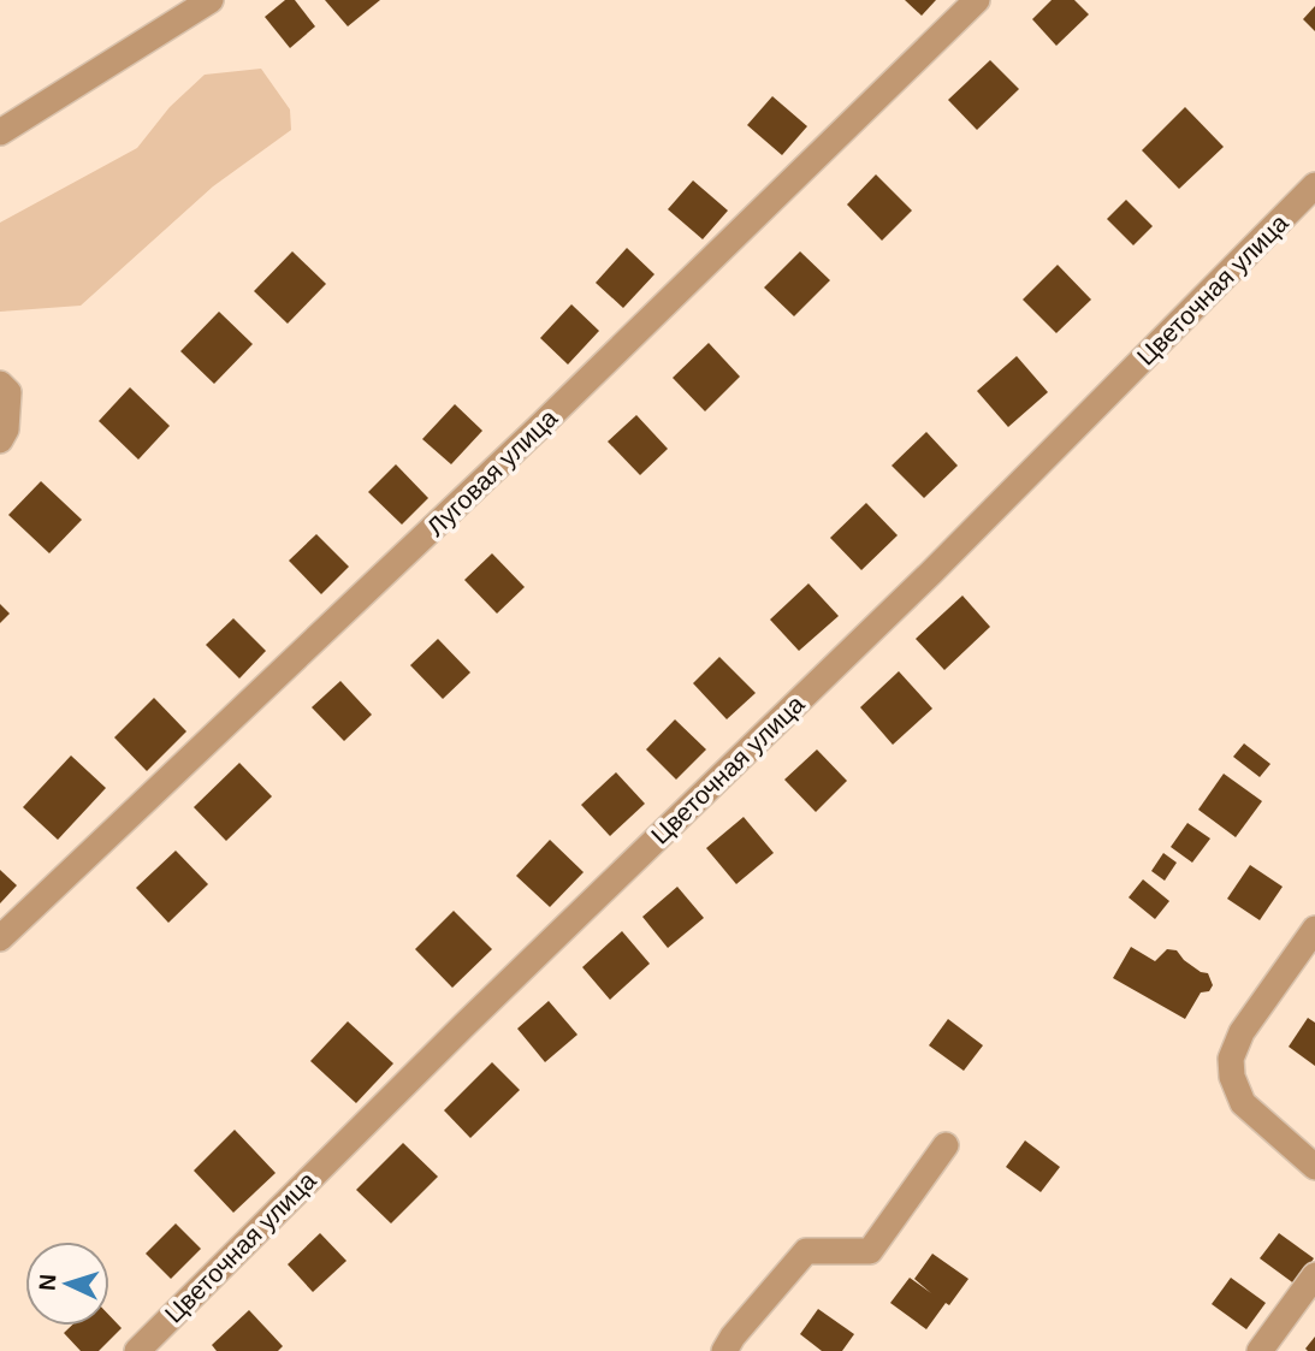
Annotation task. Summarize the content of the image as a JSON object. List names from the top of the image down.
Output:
{
  "streets": {
    "street": ["Цветочная улица", "Луговая улица"]
  },
  "north": "left"
}
